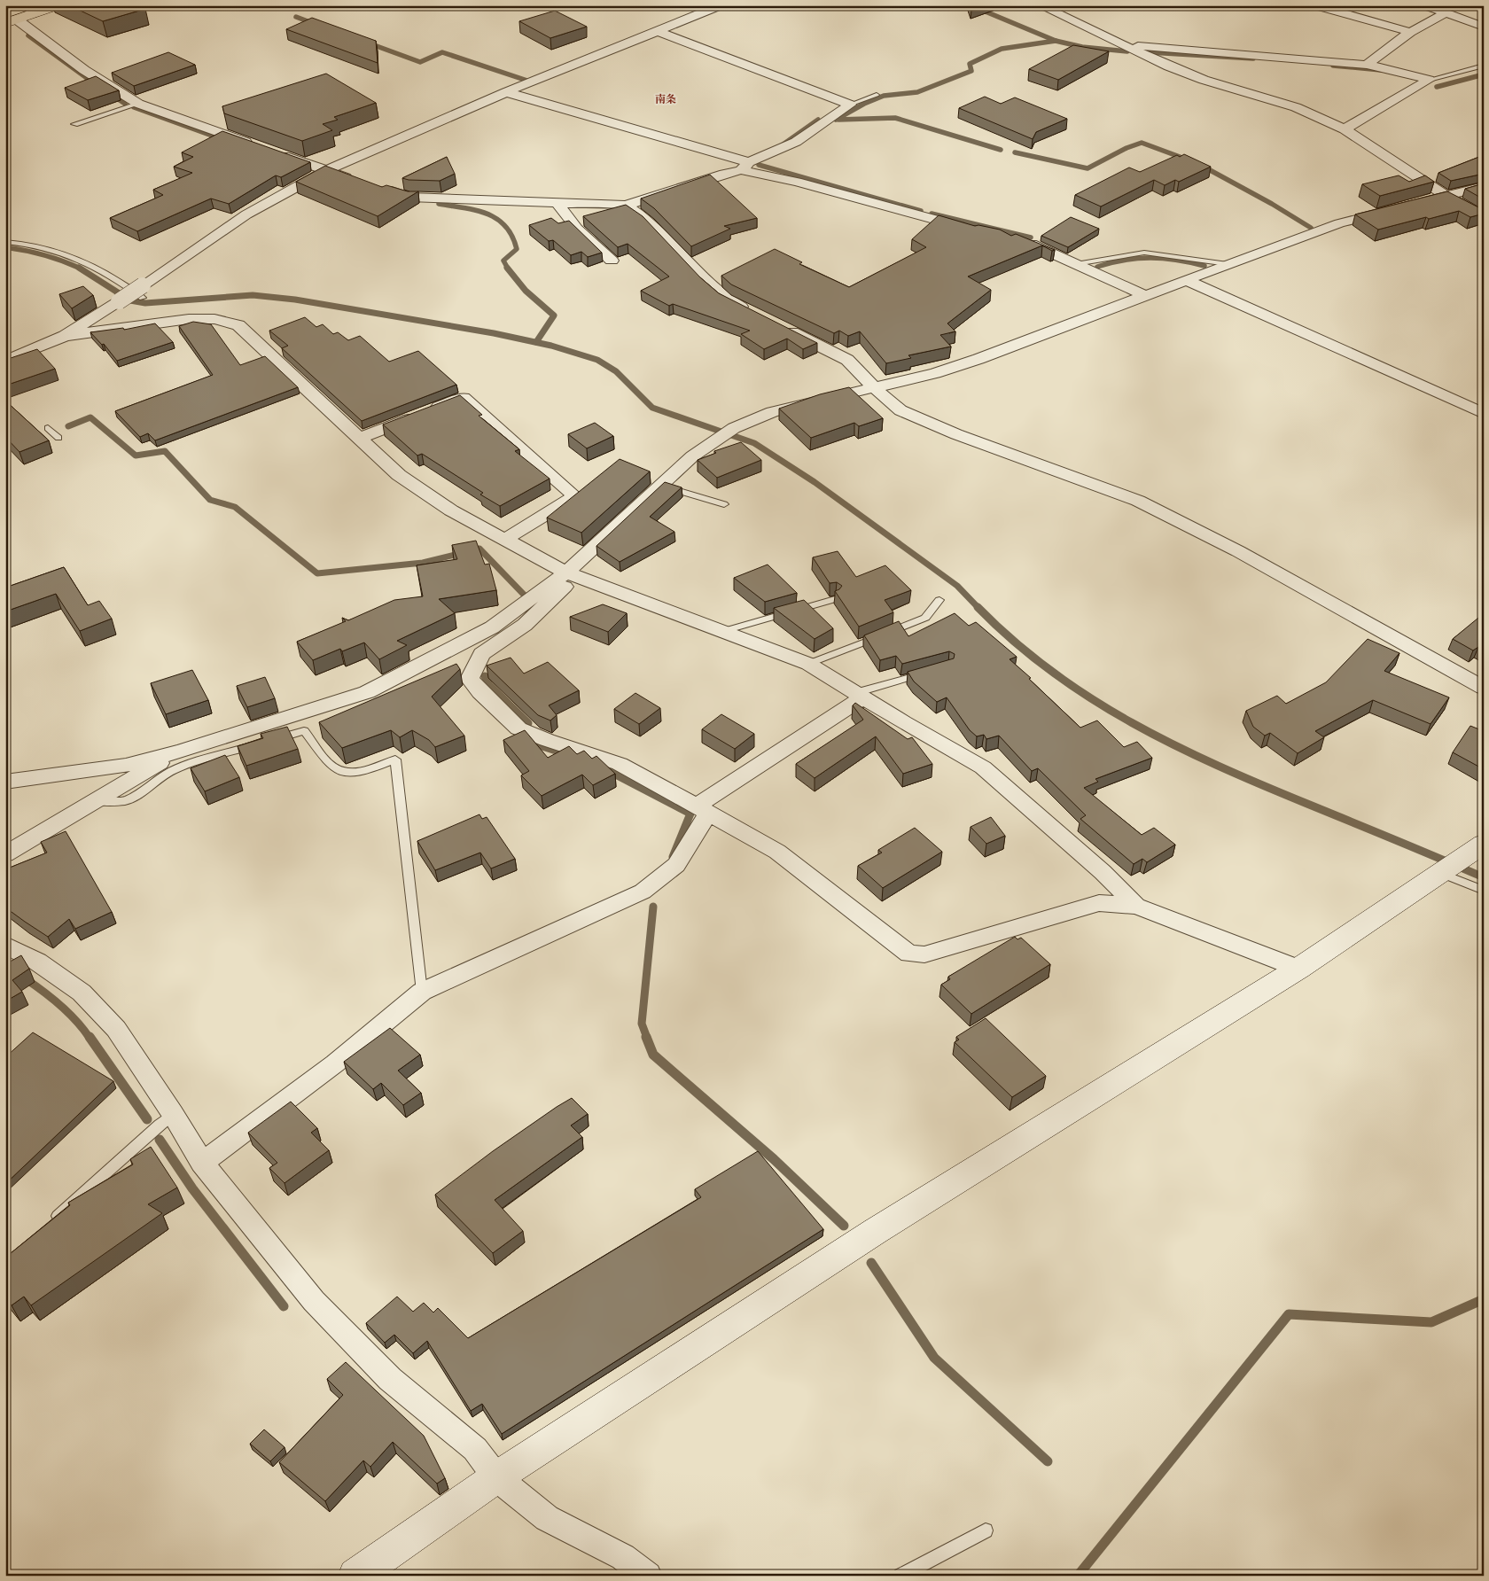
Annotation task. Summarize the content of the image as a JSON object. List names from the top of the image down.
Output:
{
  "districts": ["南条"]
}
